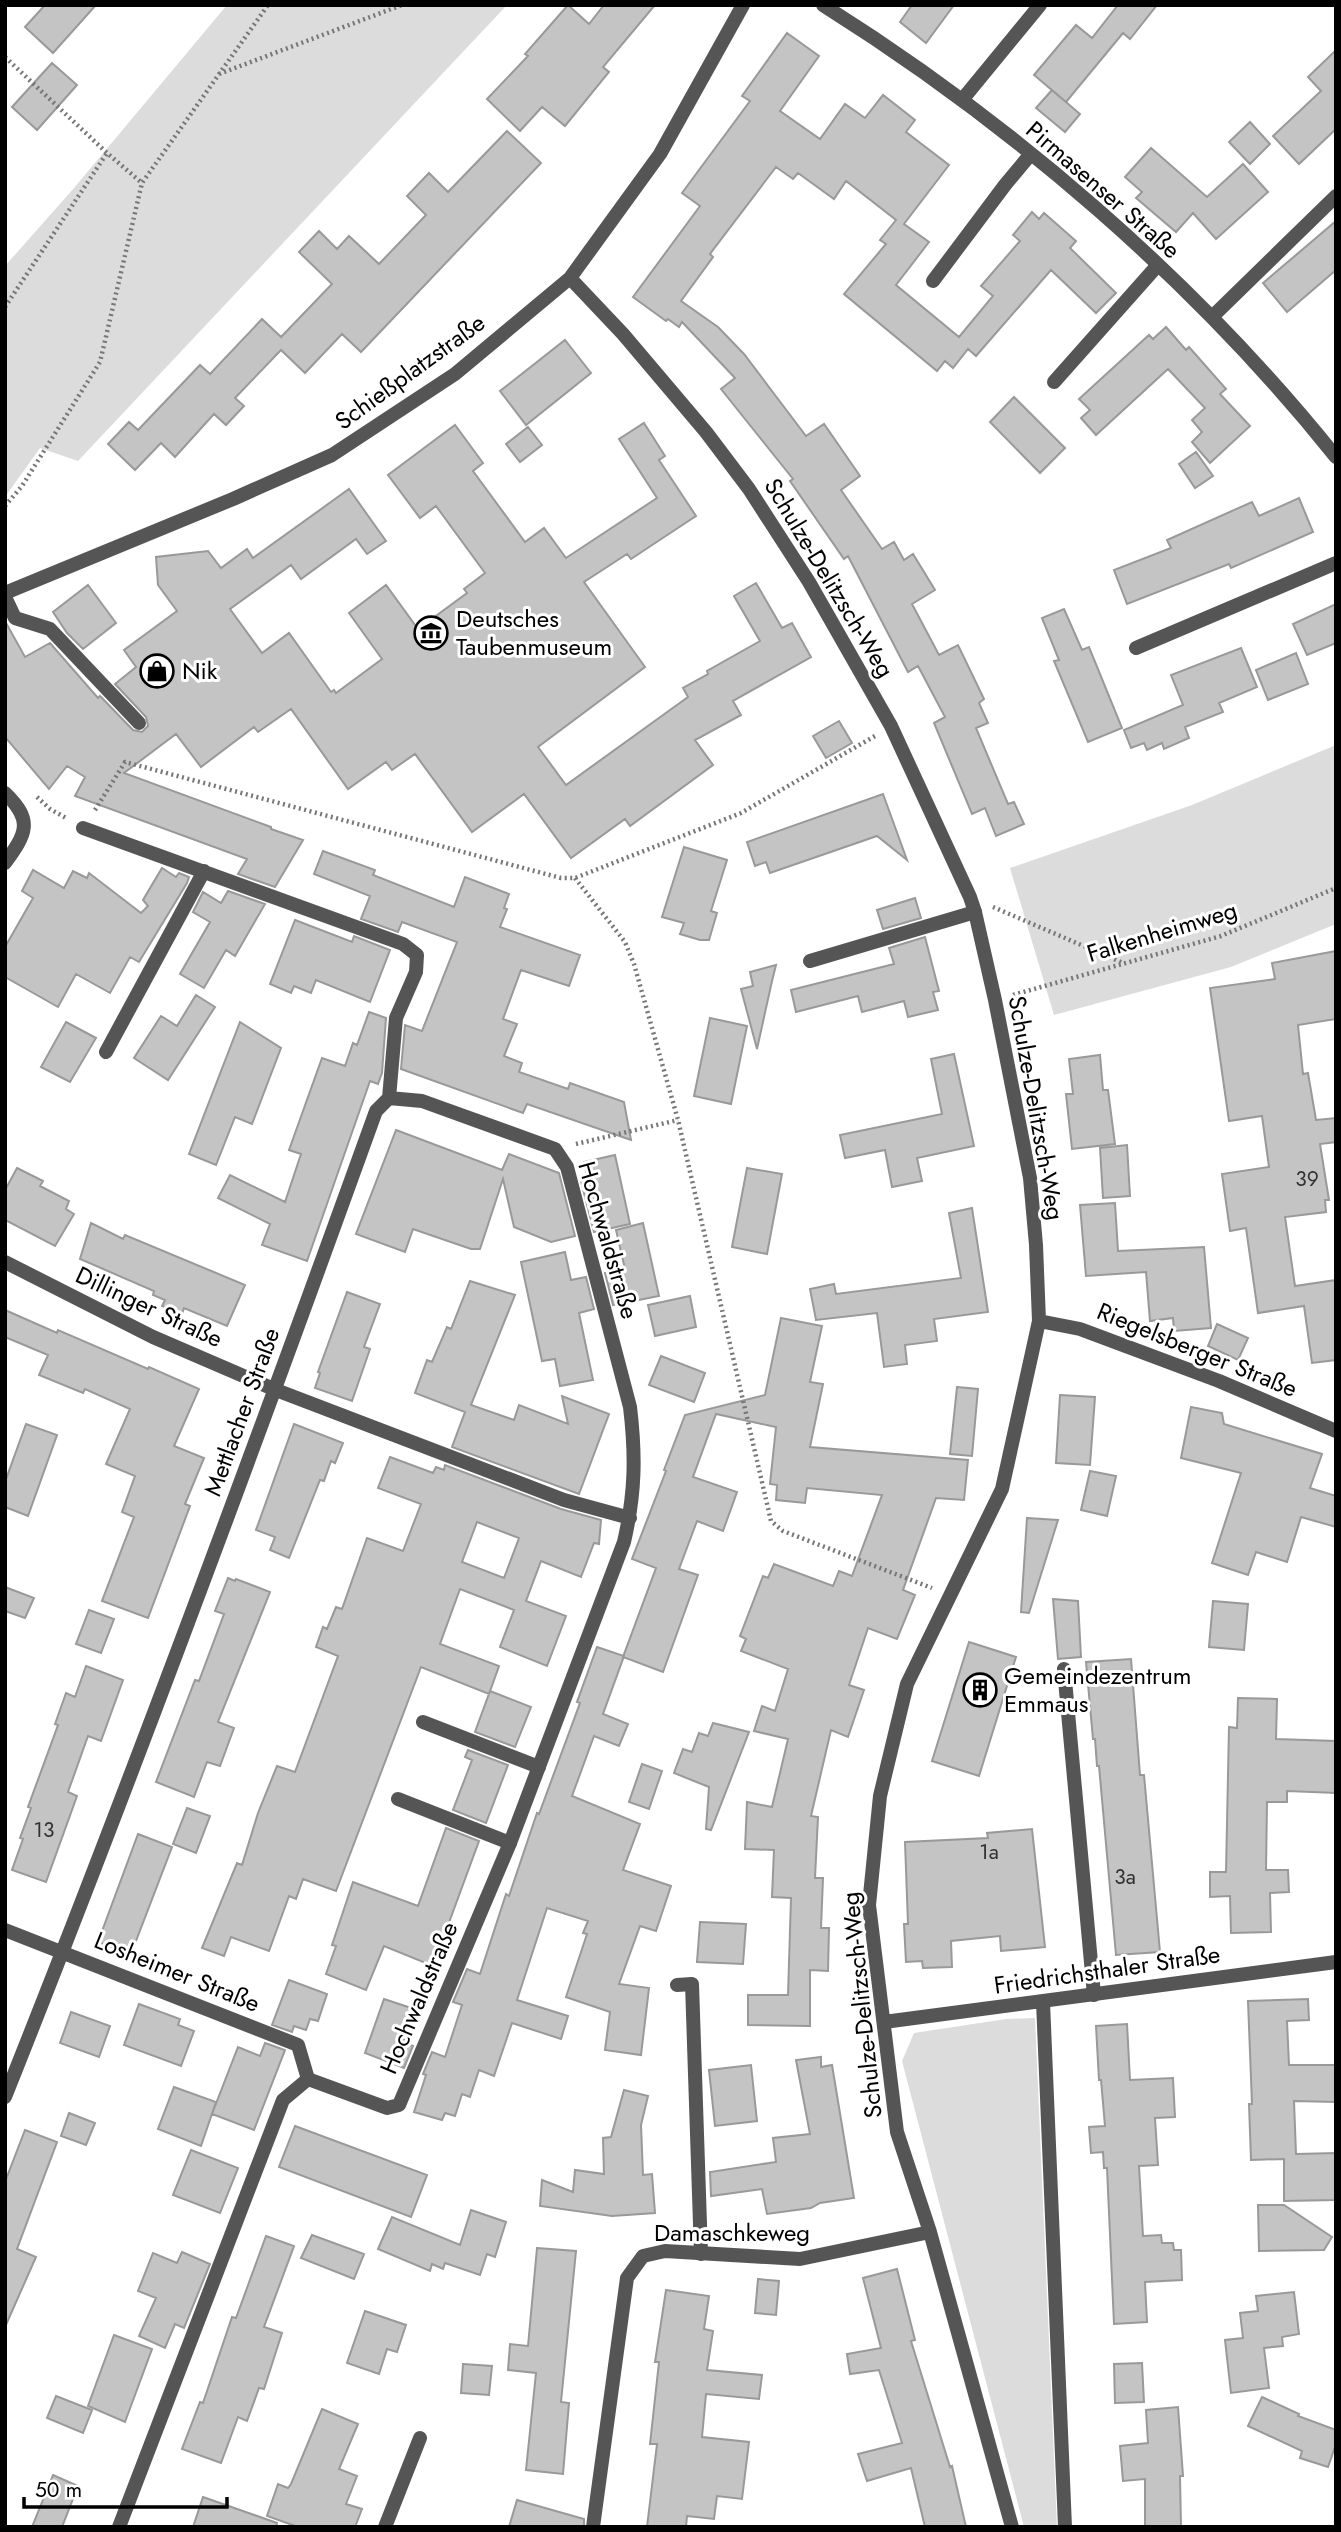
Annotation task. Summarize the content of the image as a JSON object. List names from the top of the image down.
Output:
{
  "streets": {
    "street": [
      "Pirmasenser Straße",
      "Schießplatzstraße",
      "Schulze-Delitzsch-Weg",
      "Hochwaldstraße",
      "Dillinger Straße",
      "Riegelsberger Straße",
      "Mettlacher Straße",
      "Friedrichsthaler Straße",
      "Losheimer Straße",
      "Damaschkeweg"
    ],
    "path": ["Falkenheimweg"]
  },
  "crossings": [
    ["Schießplatzstraße", "Schulze-Delitzsch-Weg"],
    ["Schulze-Delitzsch-Weg", "Falkenheimweg"],
    ["Schulze-Delitzsch-Weg", "Riegelsberger Straße"],
    ["Schulze-Delitzsch-Weg", "Friedrichsthaler Straße"],
    ["Schulze-Delitzsch-Weg", "Damaschkeweg"],
    ["Hochwaldstraße", "Mettlacher Straße"],
    ["Hochwaldstraße", "Losheimer Straße"],
    ["Dillinger Straße", "Mettlacher Straße"],
    ["Mettlacher Straße", "Losheimer Straße"]
  ],
  "places": {
    "museum": ["Deutsches Taubenmuseum"],
    "shop": ["Nik"],
    "building": ["Gemeindezentrum Emmaus"]
  },
  "house_numbers": [
    "39",
    "13",
    "1a",
    "3a"
  ],
  "scale_bar": "50 m"
}
